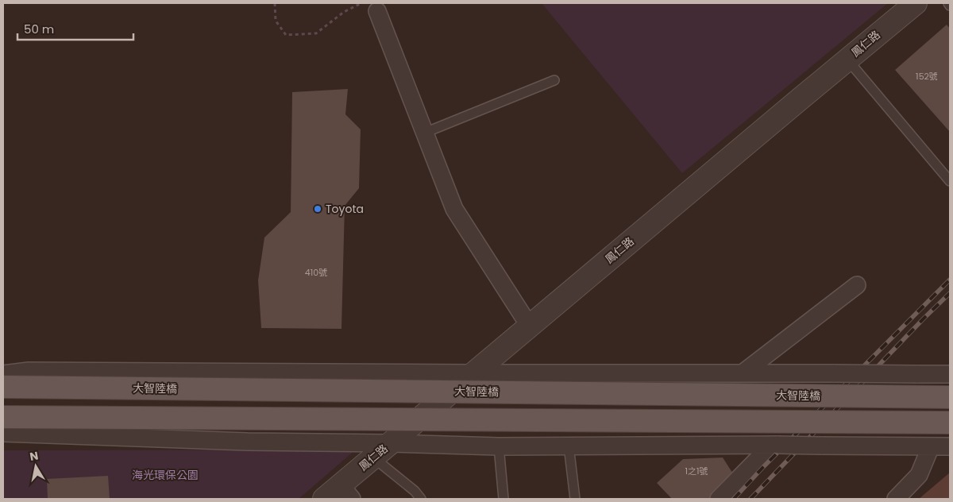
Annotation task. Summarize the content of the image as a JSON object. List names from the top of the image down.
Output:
{
  "streets": {
    "main road": ["大智陸橋"],
    "street": ["鳳仁路"]
  },
  "parks": ["海光環保公園"],
  "places": ["Toyota"],
  "house_numbers": ["152號", "410號", "1之1號"],
  "scale_bar": "50 m",
  "north": "top"
}
